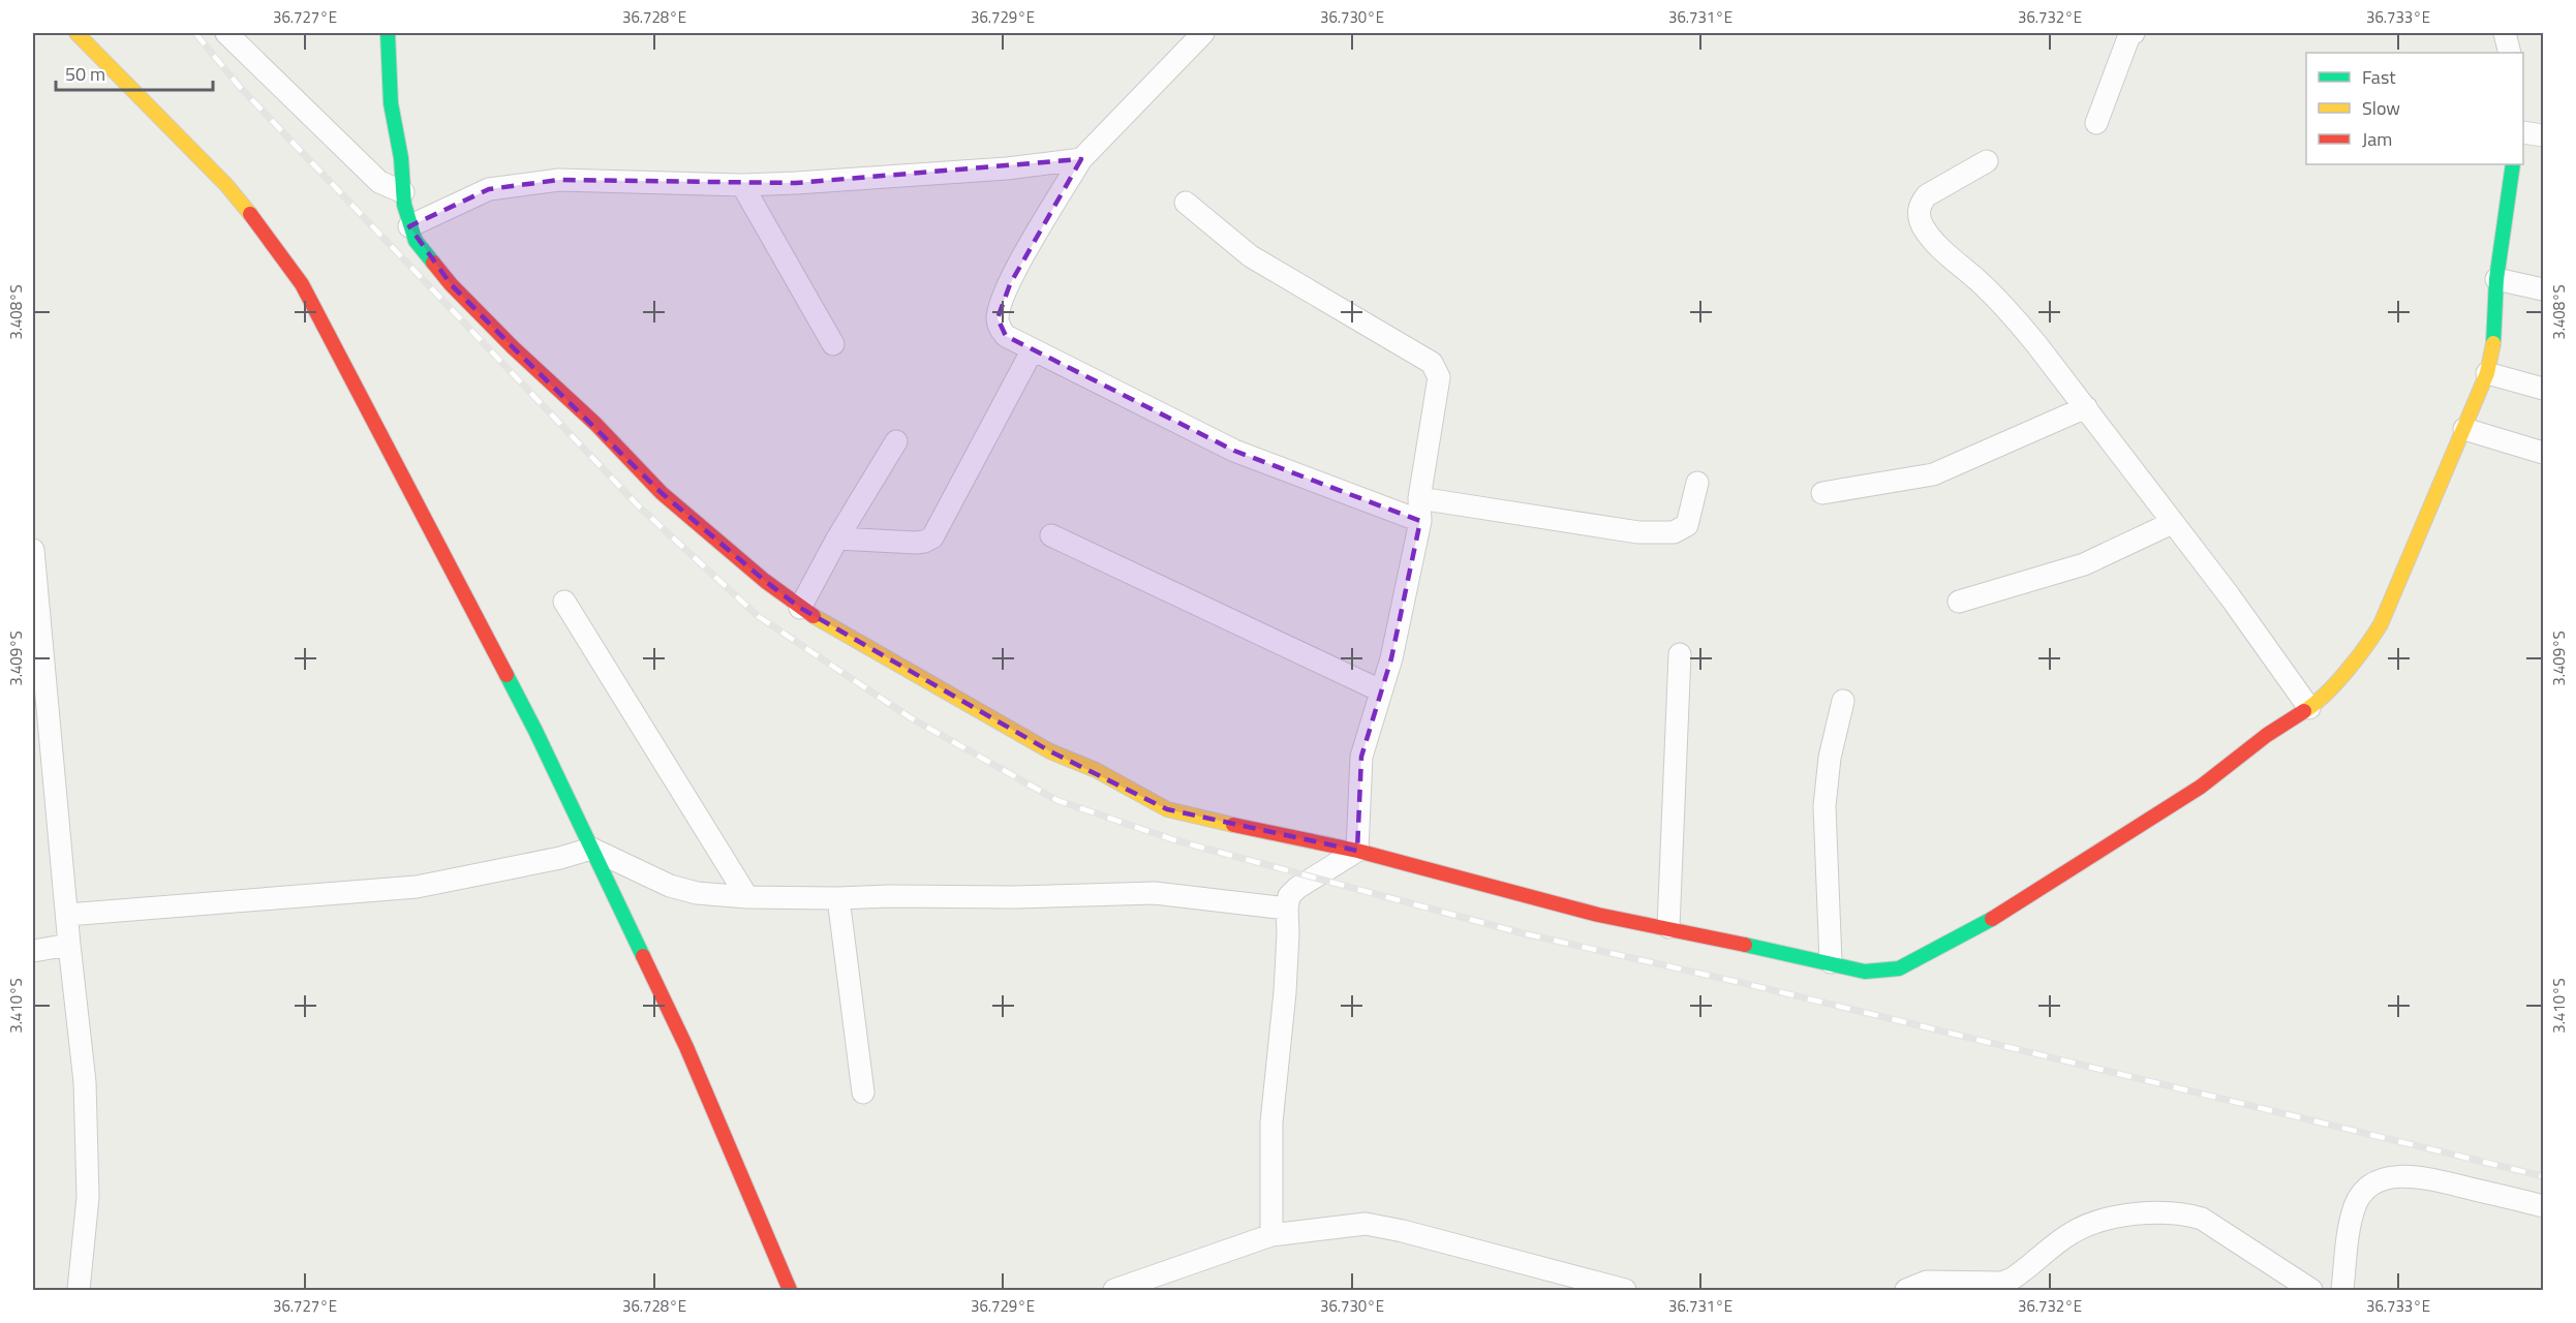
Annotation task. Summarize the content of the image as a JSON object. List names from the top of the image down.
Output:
{
  "legend": ["Fast", "Slow", "Jam"],
  "scale_bar": "50 m",
  "coordinates": [
    "36.727°E",
    "36.728°E",
    "36.729°E",
    "36.730°E",
    "36.731°E",
    "36.732°E",
    "36.733°E",
    "3.408°S",
    "3.409°S",
    "3.410°S"
  ]
}
